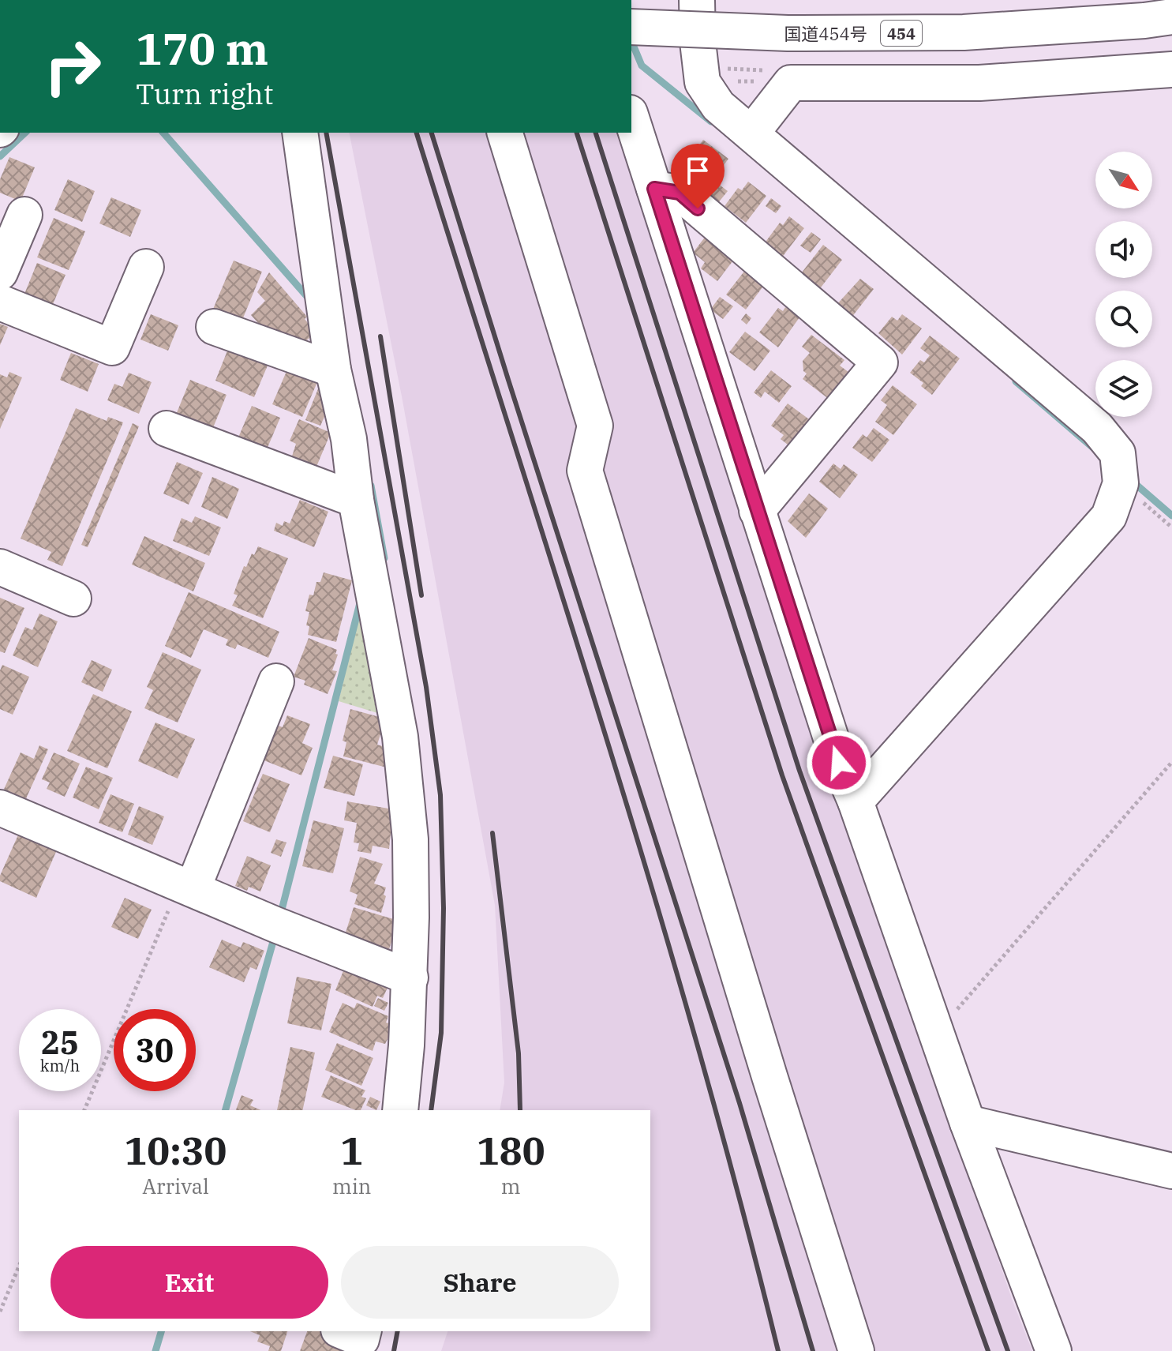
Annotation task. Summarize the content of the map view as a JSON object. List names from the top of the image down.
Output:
{
  "streets": {
    "main road": ["国道454号", "454"]
  },
  "north": "bottom right",
  "page": {
    "turn": ["170 m", "Turn right"],
    "speed": "25 km/h",
    "limit": "30",
    "eta": [
      "10:30",
      "Arrival",
      "1",
      "min",
      "180",
      "m"
    ],
    "buttons": ["Exit", "Share"]
  }
}
